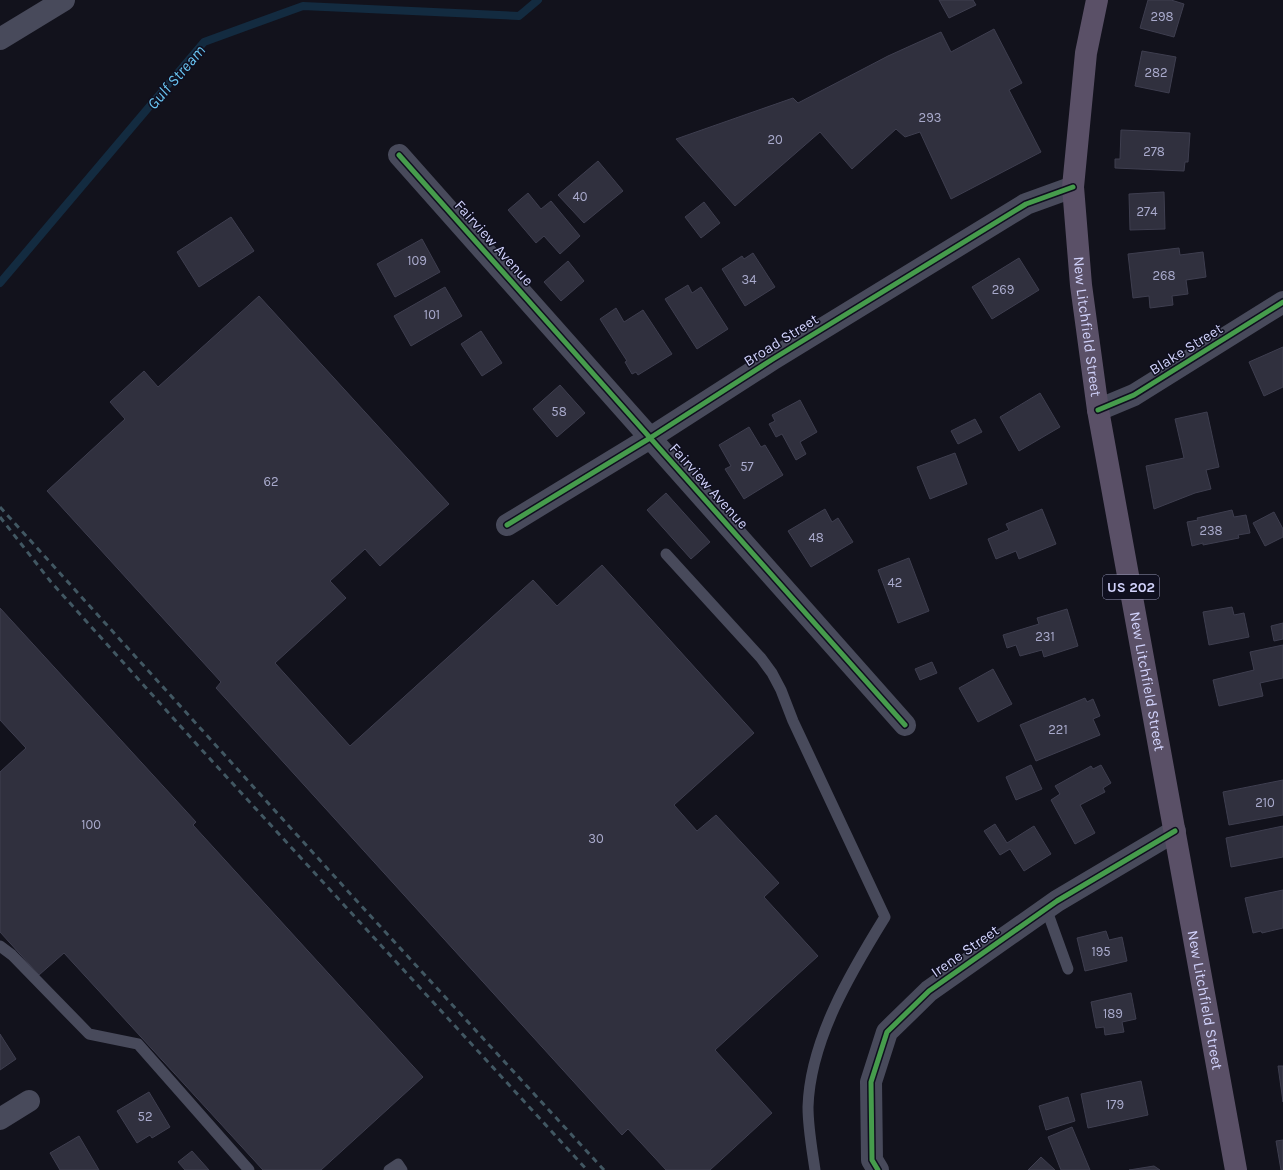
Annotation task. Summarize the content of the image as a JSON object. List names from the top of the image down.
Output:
{
  "streets": {
    "highway": ["New Litchfield Street", "US 202"],
    "street": [
      "Fairview Avenue",
      "Broad Street",
      "Blake Street",
      "Irene Street"
    ]
  },
  "crossings": [
    ["Fairview Avenue", "Broad Street"],
    ["New Litchfield Street", "Broad Street"],
    ["New Litchfield Street", "Blake Street"],
    ["New Litchfield Street", "Irene Street"]
  ],
  "water": ["Gulf Stream"],
  "house_numbers": [
    "298",
    "282",
    "293",
    "20",
    "278",
    "40",
    "274",
    "109",
    "268",
    "34",
    "269",
    "101",
    "58",
    "57",
    "62",
    "238",
    "48",
    "42",
    "231",
    "221",
    "210",
    "100",
    "30",
    "195",
    "189",
    "179",
    "52"
  ]
}
